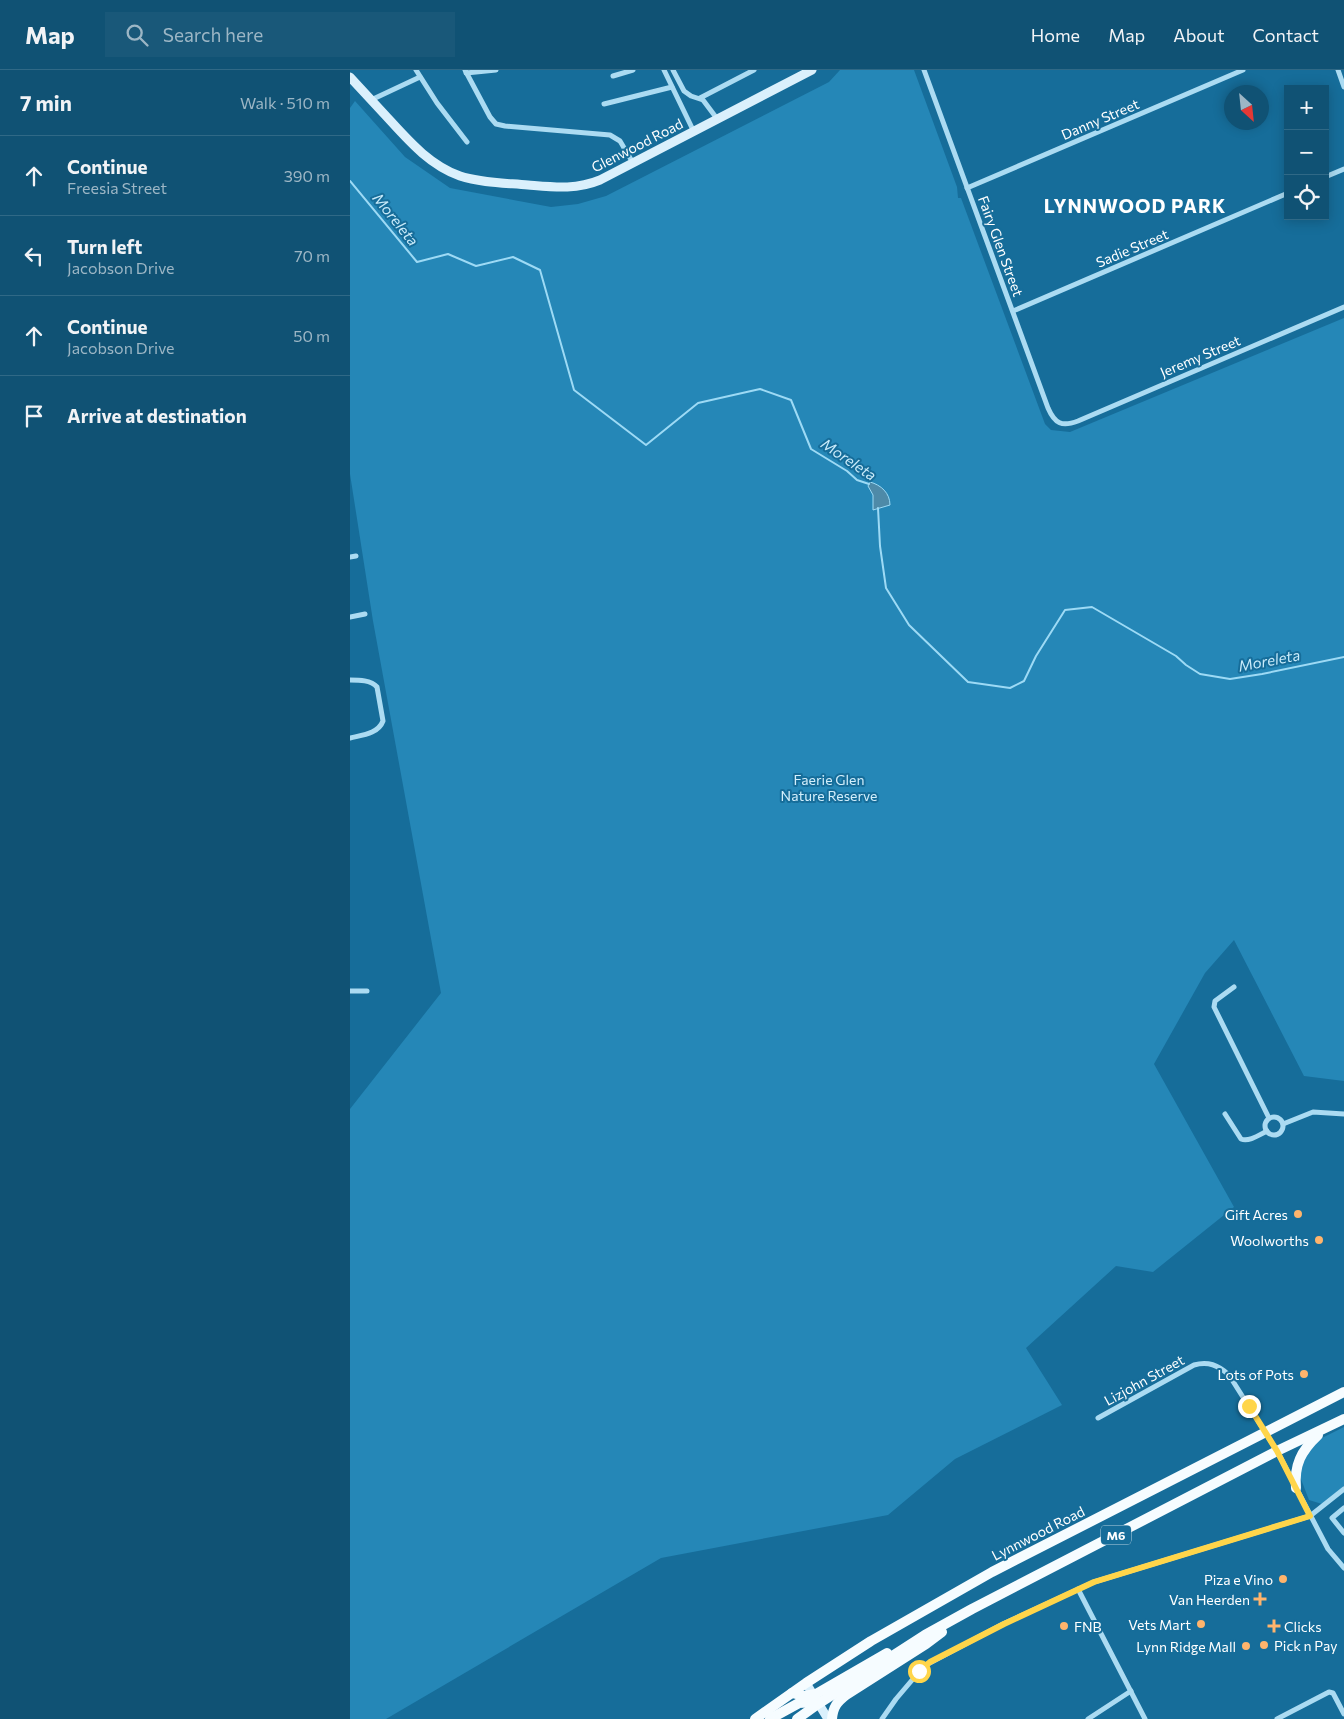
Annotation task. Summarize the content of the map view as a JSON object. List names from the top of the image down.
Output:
{
  "streets": {
    "main road": ["Lynnwood Road", "M6"],
    "street": [
      "Danny Street",
      "Glenwood Road",
      "Fairy Glen Street",
      "Sadie Street",
      "Jeremy Street",
      "Lizjohn Street"
    ]
  },
  "crossings": [
    ["Danny Street", "Fairy Glen Street"],
    ["Fairy Glen Street", "Sadie Street"],
    ["Fairy Glen Street", "Jeremy Street"],
    ["Lizjohn Street", "Lynnwood Road"]
  ],
  "districts": ["LYNNWOOD PARK"],
  "water": ["Moreleta"],
  "parks": ["Faerie Glen Nature Reserve"],
  "places": {
    "other": [
      "Gift Acres",
      "Woolworths",
      "Lots of Pots",
      "Piza e Vino",
      "Vets Mart",
      "FNB",
      "Pick n Pay",
      "Lynn Ridge Mall"
    ],
    "health": ["Van Heerden", "Clicks"]
  },
  "north": "bottom right",
  "page": {
    "header": "Map",
    "search": "Search here",
    "nav": [
      "Home",
      "Map",
      "About",
      "Contact"
    ],
    "heading": ["7 min", "Walk · 510 m"],
    "map_buttons": ["+", "−"],
    "list": [
      ["Continue", "Freesia Street", "390 m"],
      ["Turn left", "Jacobson Drive", "70 m"],
      ["Continue", "Jacobson Drive", "50 m"],
      "Arrive at destination"
    ]
  }
}
